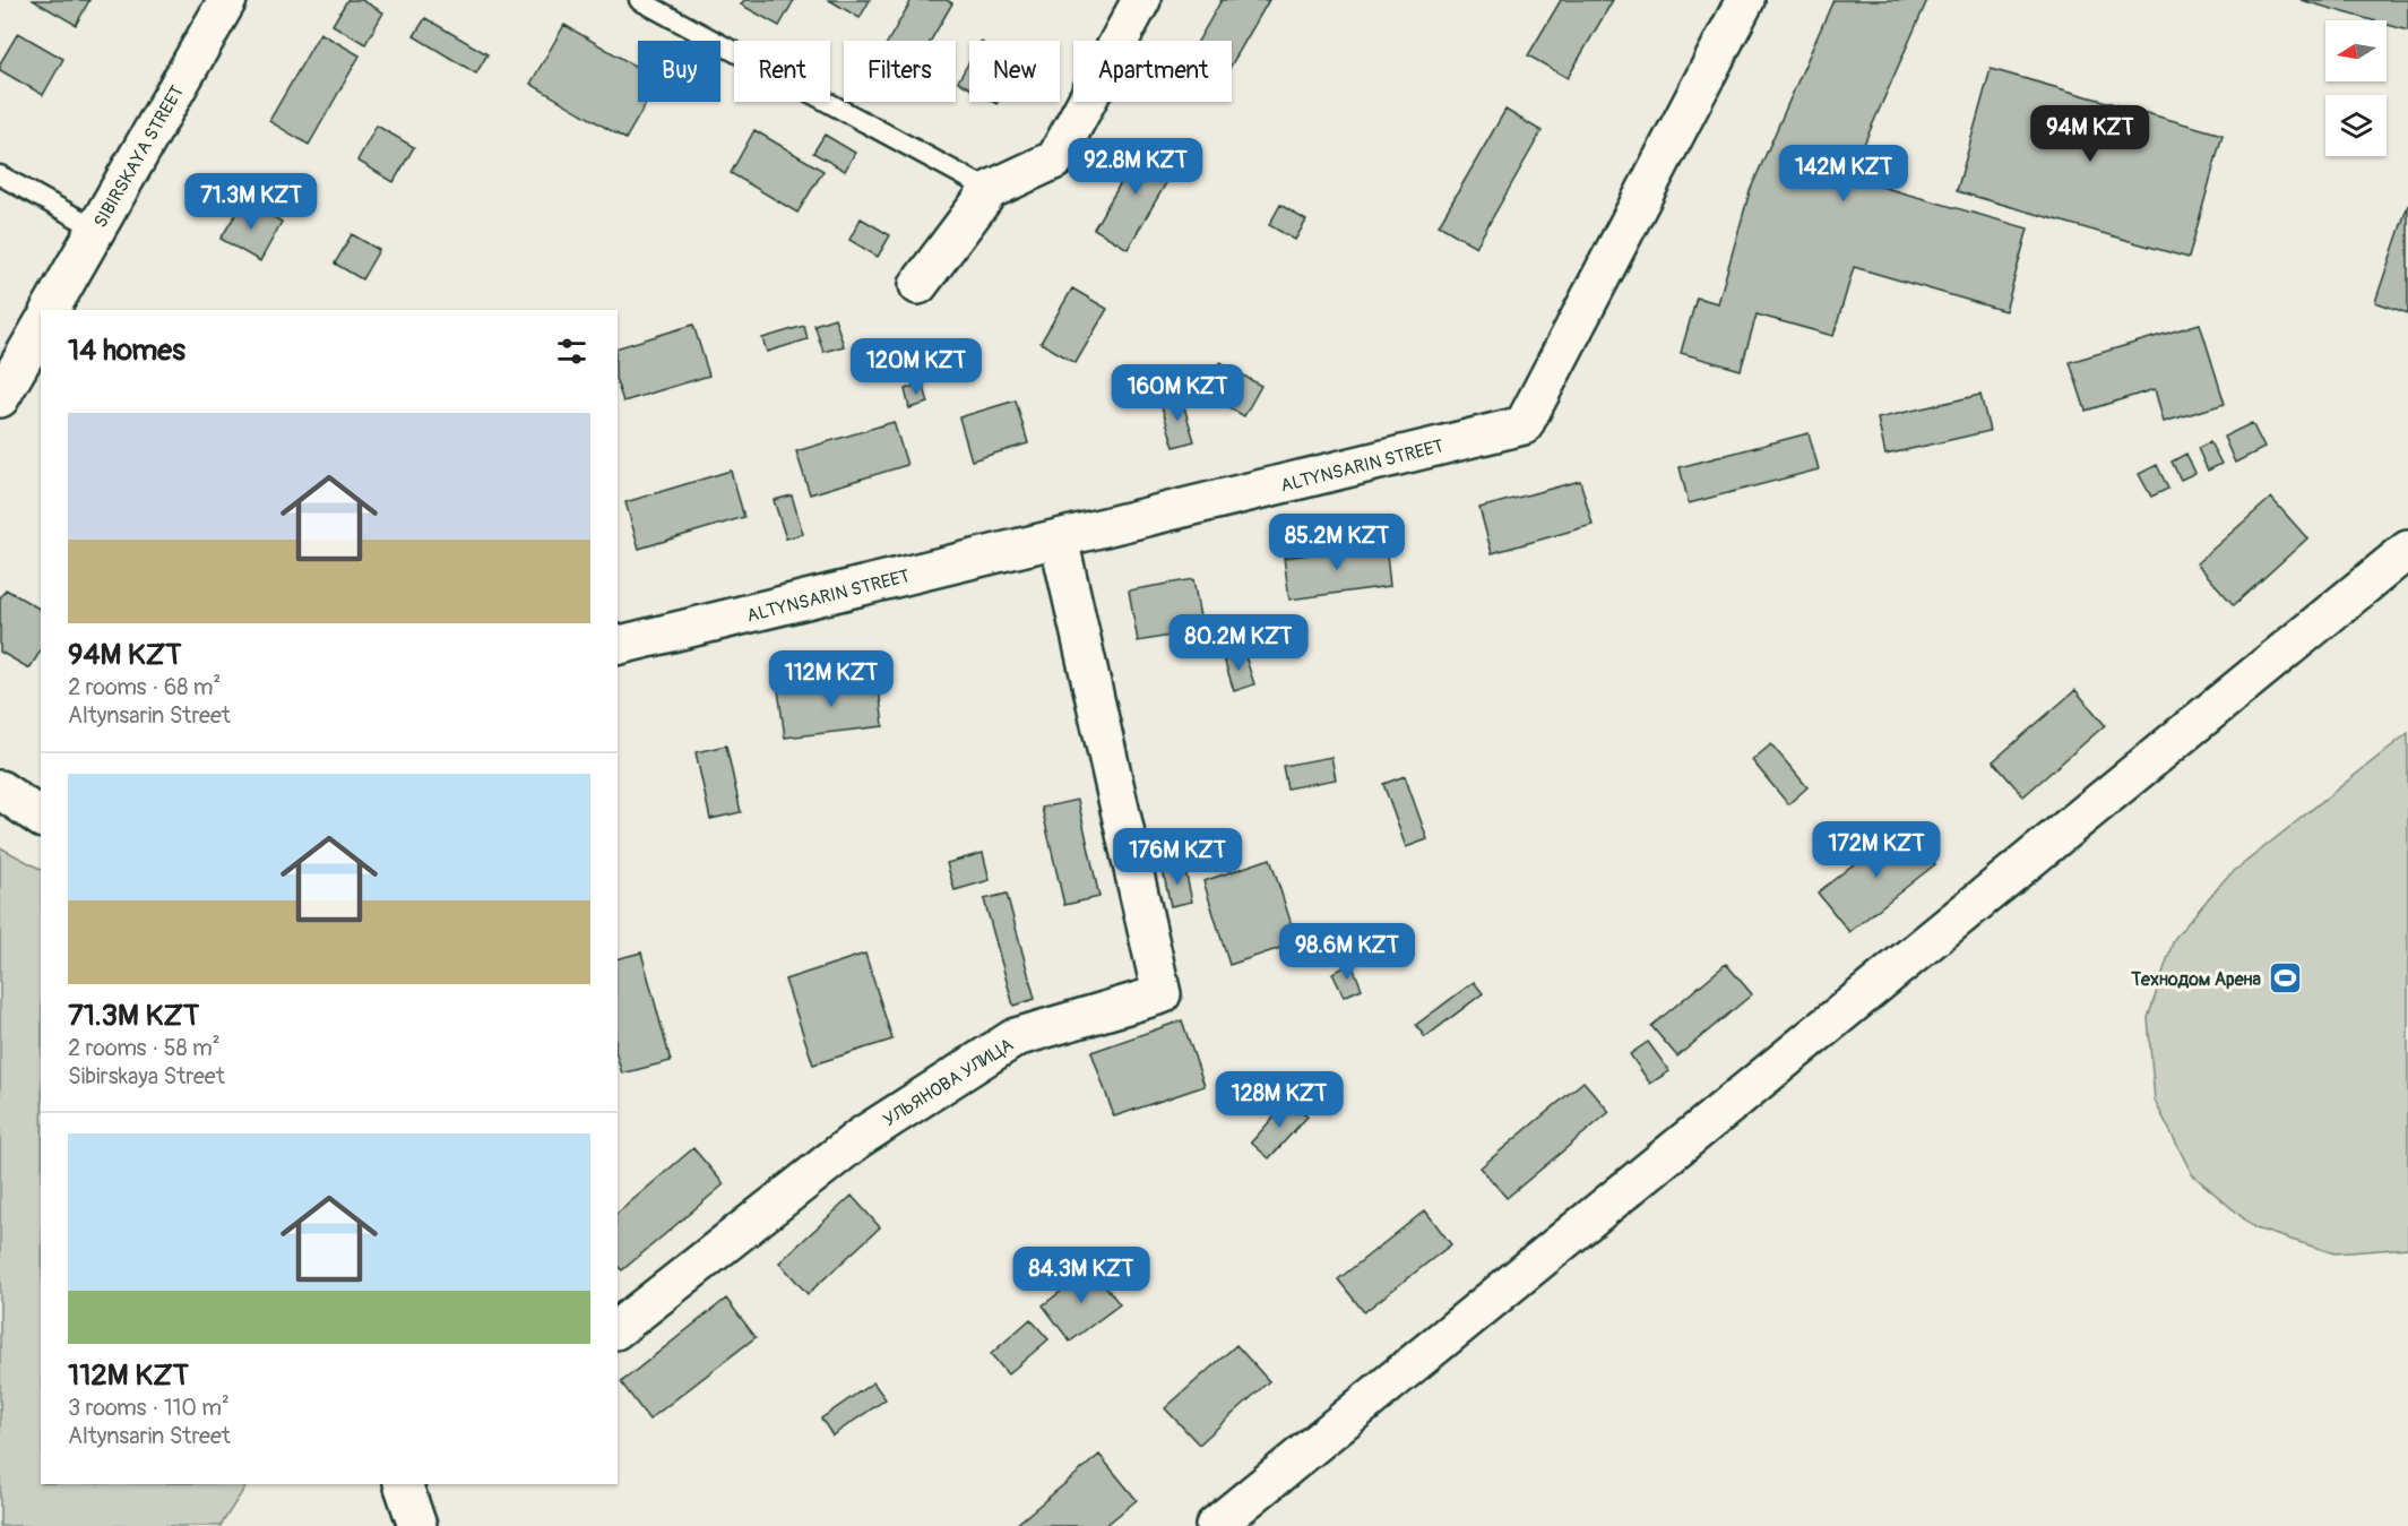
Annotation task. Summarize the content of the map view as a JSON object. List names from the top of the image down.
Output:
{
  "streets": {
    "street": ["SIBIRSKAYA STREET", "ALTYNSARIN STREET", "УЛЬЯНОВА УЛИЦА"]
  },
  "crossings": [
    ["ALTYNSARIN STREET", "УЛЬЯНОВА УЛИЦА"]
  ],
  "places": {
    "sports": ["Технодом Арена"]
  },
  "north": "left",
  "page": {
    "chip": [
      "Buy",
      "Rent",
      "Filters",
      "New",
      "Apartment"
    ],
    "price": [
      "94M KZT",
      "92.8M KZT",
      "142M KZT",
      "71.3M KZT",
      "120M KZT",
      "160M KZT",
      "85.2M KZT",
      "80.2M KZT",
      "112M KZT",
      "172M KZT",
      "176M KZT",
      "98.6M KZT",
      "128M KZT",
      "84.3M KZT"
    ],
    "heading": "14 homes",
    "list": [
      {
        "name": "94M KZT",
        "note": "2 rooms · 68 m² · Altynsarin Street"
      },
      {
        "name": "71.3M KZT",
        "note": "2 rooms · 58 m² · Sibirskaya Street"
      },
      {
        "name": "112M KZT",
        "note": "3 rooms · 110 m² · Altynsarin Street"
      }
    ]
  }
}
